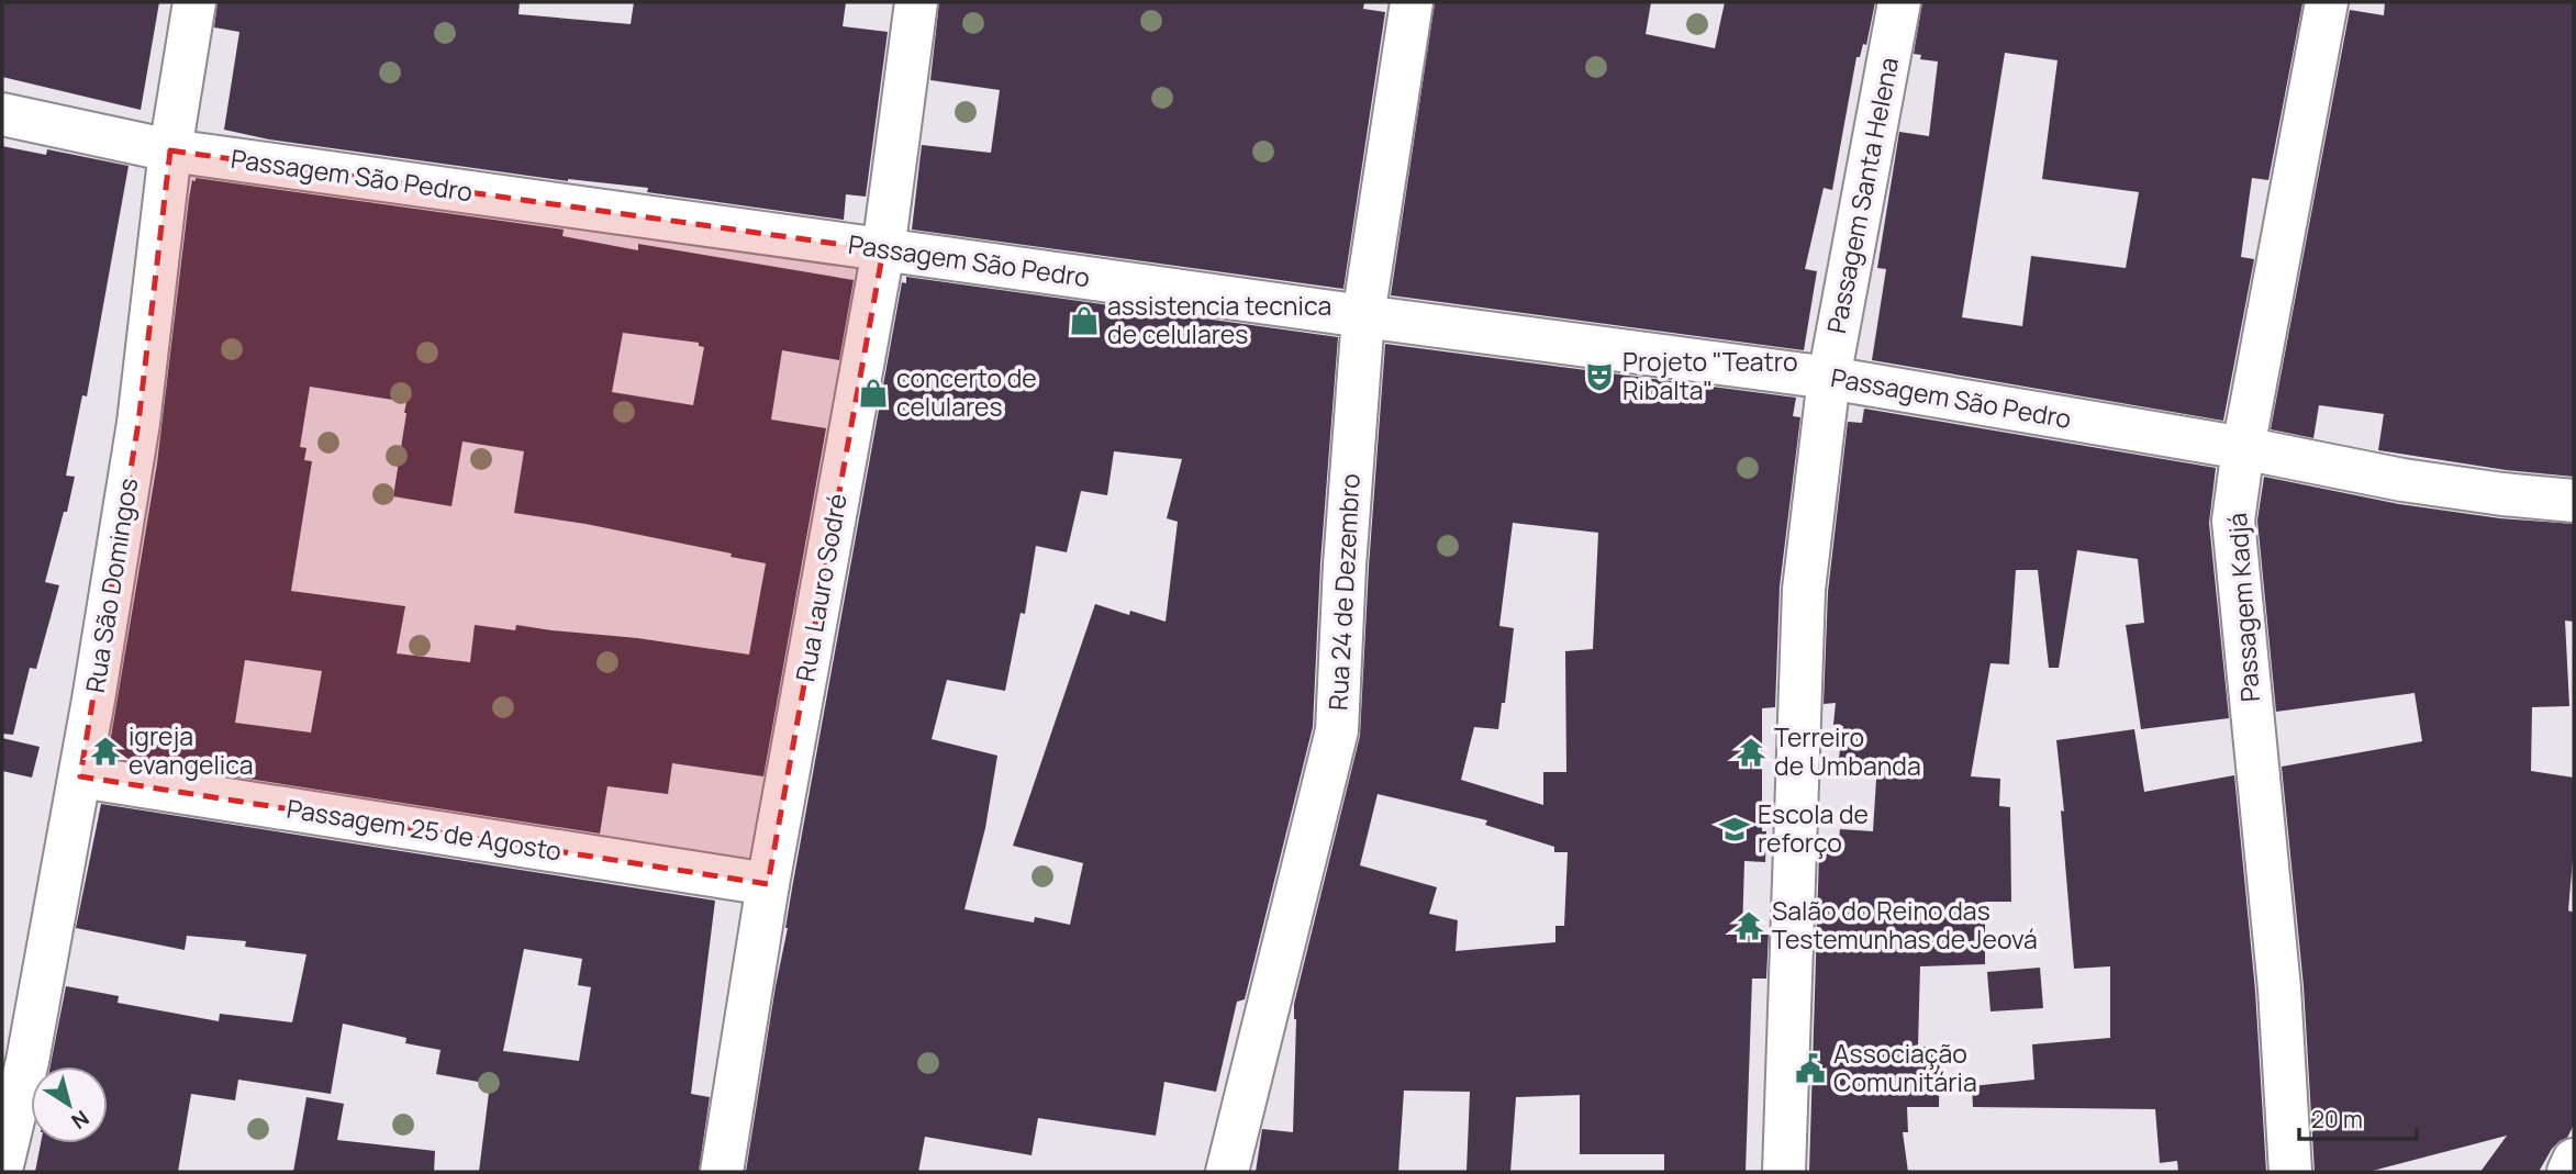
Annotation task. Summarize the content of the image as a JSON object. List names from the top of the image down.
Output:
{
  "streets": {
    "street": [
      "Passagem São Pedro",
      "Passagem Santa Helena",
      "Rua São Domingos",
      "Rua Lauro Sodré",
      "Rua 24 de Dezembro",
      "Passagem Kadjá",
      "Passagem 25 de Agosto"
    ]
  },
  "crossings": [
    ["Passagem São Pedro", "Passagem Santa Helena"],
    ["Passagem São Pedro", "Rua São Domingos"],
    ["Passagem São Pedro", "Rua Lauro Sodré"],
    ["Passagem São Pedro", "Rua 24 de Dezembro"],
    ["Passagem São Pedro", "Passagem Kadjá"],
    ["Rua São Domingos", "Passagem 25 de Agosto"],
    ["Rua Lauro Sodré", "Passagem 25 de Agosto"]
  ],
  "places": {
    "shop": ["assistencia tecnica de celulares", "concerto de celulares"],
    "theatre": ["Projeto \"Teatro Ribalta\""],
    "temple": ["igreja evangelica", "Terreiro de Umbanda", "Salão do Reino das Testemunhas de Jeová"],
    "school or university": ["Escola de reforço"],
    "public building": ["Associação Comunitária"]
  },
  "scale_bar": "20 m",
  "north": "bottom right"
}
